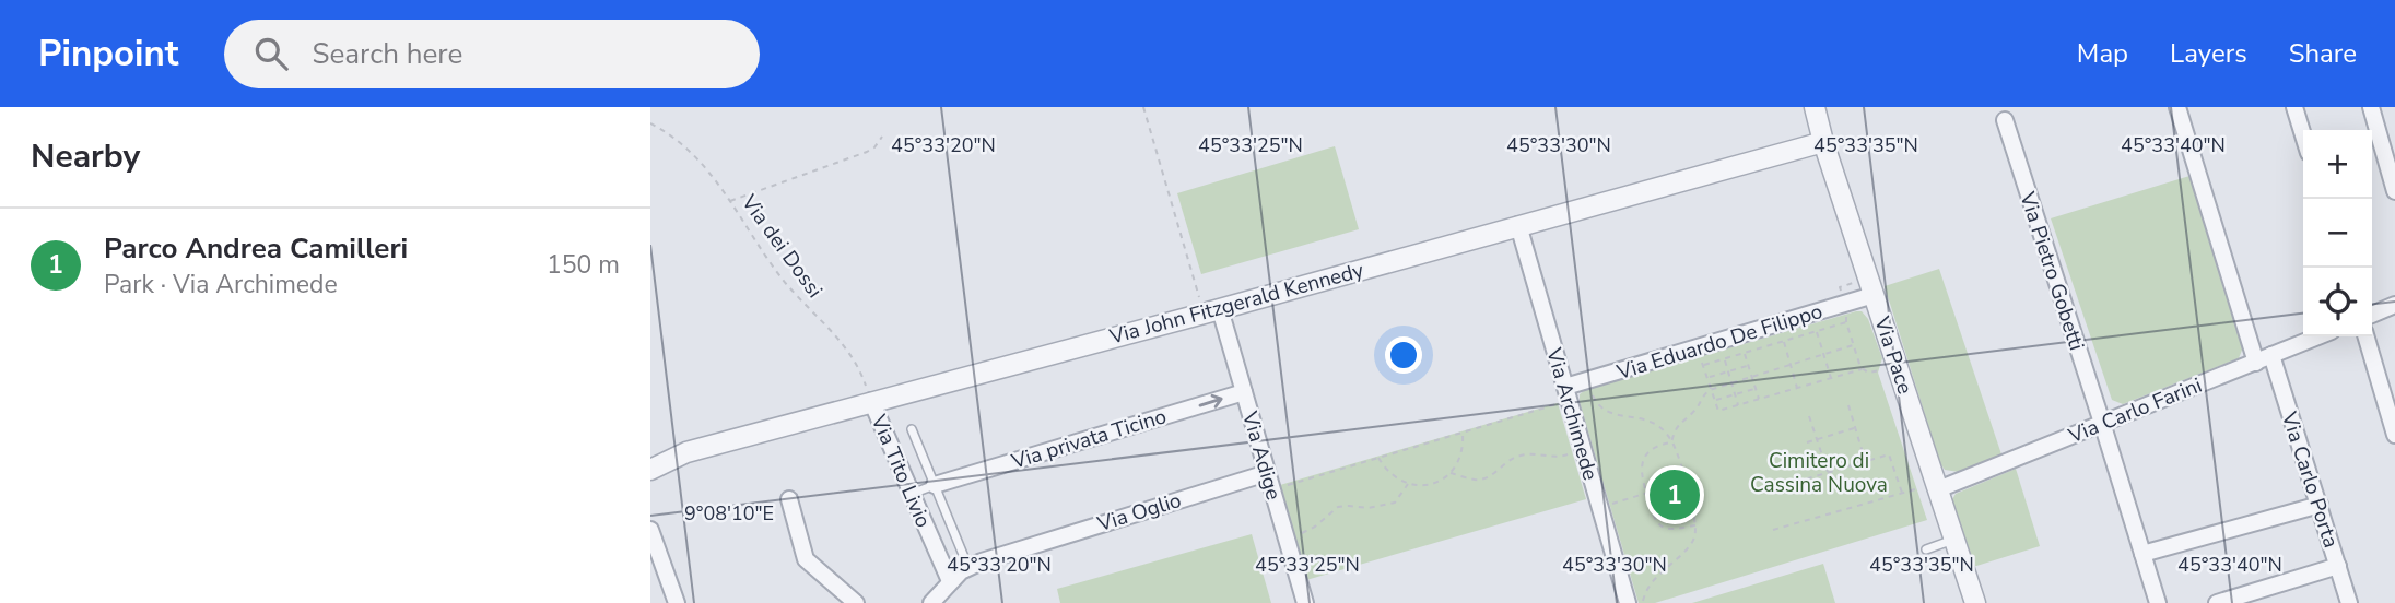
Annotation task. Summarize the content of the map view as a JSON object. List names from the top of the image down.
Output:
{
  "streets": {
    "street": [
      "Via Pietro Gobetti",
      "Via John Fitzgerald Kennedy",
      "Via Eduardo De Filippo",
      "Via Pace",
      "Via Carlo Farini",
      "Via Archimede",
      "Via privata Ticino",
      "Via Adige",
      "Via Tito Livio",
      "Via Carlo Porta",
      "Via Oglio"
    ],
    "path": ["Via dei Dossi"]
  },
  "crossings": [
    ["Via dei Dossi", "Via John Fitzgerald Kennedy"],
    ["Via dei Dossi", "Via Tito Livio"],
    ["Via Pietro Gobetti", "Via Carlo Farini"],
    ["Via John Fitzgerald Kennedy", "Via Pace"],
    ["Via John Fitzgerald Kennedy", "Via Archimede"],
    ["Via John Fitzgerald Kennedy", "Via Adige"],
    ["Via John Fitzgerald Kennedy", "Via Tito Livio"],
    ["Via Eduardo De Filippo", "Via Pace"],
    ["Via Eduardo De Filippo", "Via Archimede"],
    ["Via Pace", "Via Carlo Farini"],
    ["Via Carlo Farini", "Via Carlo Porta"],
    ["Via privata Ticino", "Via Adige"],
    ["Via Adige", "Via Oglio"],
    ["Via Tito Livio", "Via Oglio"]
  ],
  "one_way": ["Via privata Ticino"],
  "parks": ["Cimitero di Cassina Nuova"],
  "page": {
    "header": "Pinpoint",
    "search": "Search here",
    "nav": ["Map", "Layers", "Share"],
    "heading": "Nearby",
    "map_buttons": ["+", "−"],
    "list": [
      {
        "mark": "1",
        "name": "Parco Andrea Camilleri",
        "note": "Park · Via Archimede",
        "value": "150 m"
      }
    ],
    "pins": "1"
  },
  "coordinates": [
    "45°33'20\"N",
    "45°33'25\"N",
    "45°33'30\"N",
    "45°33'35\"N",
    "45°33'40\"N",
    "9°08'10\"E"
  ]
}
